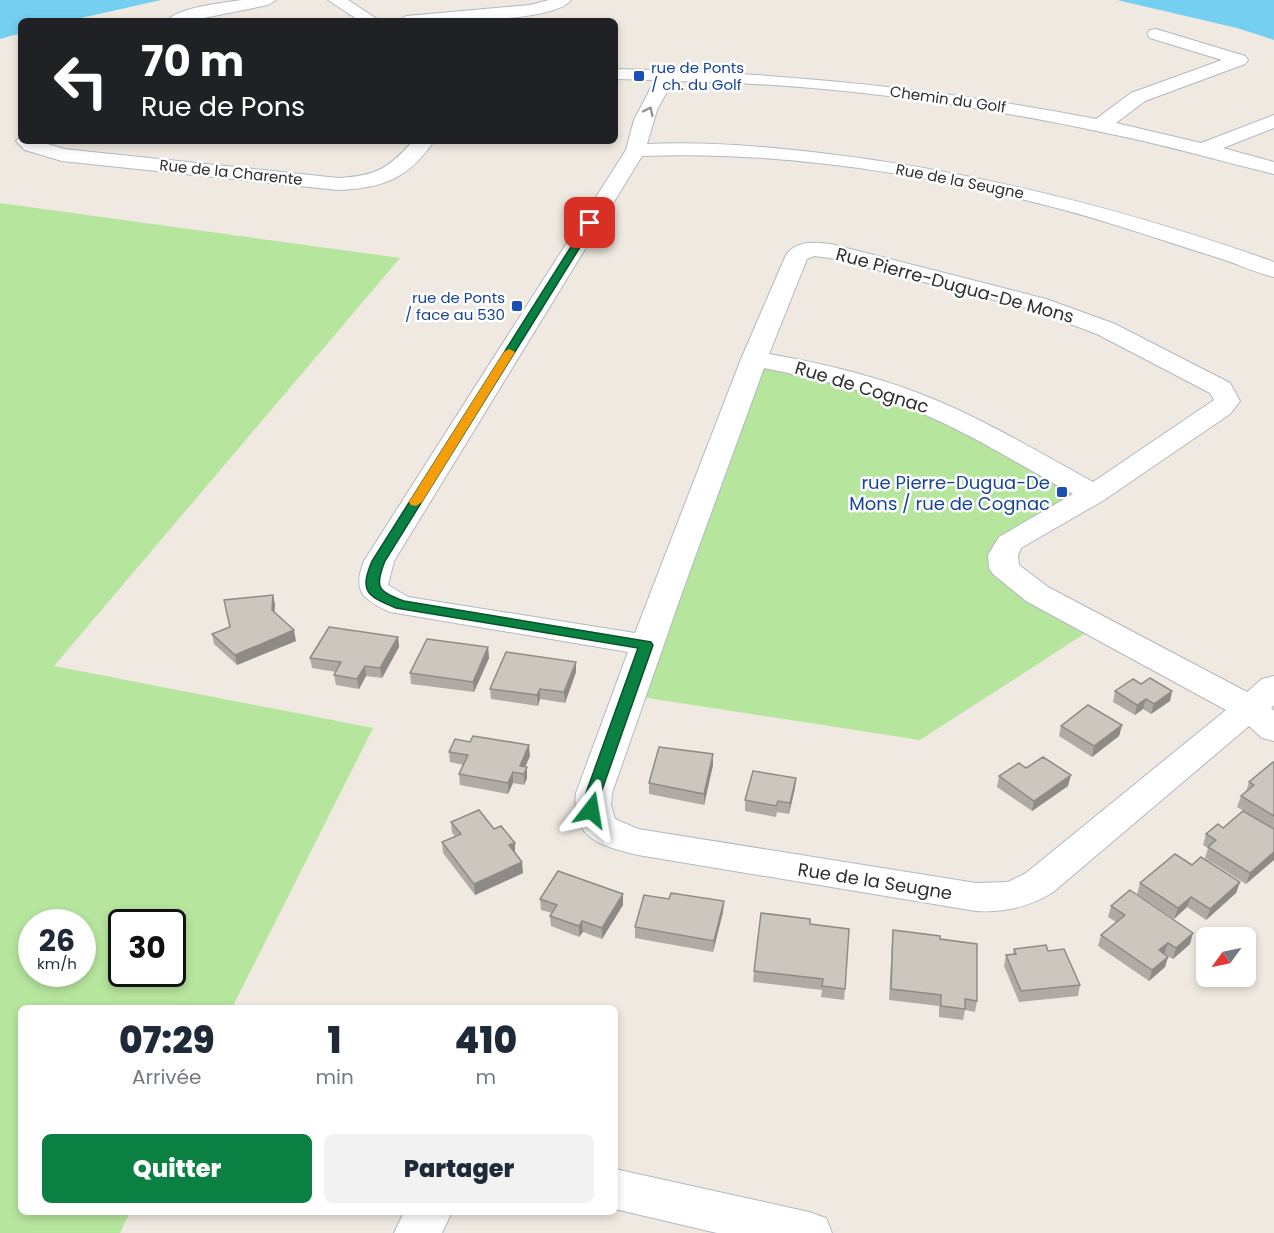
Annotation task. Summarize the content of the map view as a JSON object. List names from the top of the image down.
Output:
{
  "streets": {
    "street": [
      "Chemin du Golf",
      "Rue de la Charente",
      "Rue de la Seugne",
      "Rue Pierre-Dugua-De Mons",
      "Rue de Cognac"
    ]
  },
  "crossings": [
    ["Rue de la Seugne", "Rue Pierre-Dugua-De Mons"],
    ["Rue Pierre-Dugua-De Mons", "Rue de Cognac"]
  ],
  "places": {
    "transit": ["rue de Ponts / ch. du Golf", "rue de Ponts / face au 530", "rue Pierre-Dugua-De Mons / rue de Cognac"]
  },
  "north": "bottom left",
  "page": {
    "turn": ["70 m", "Rue de Pons"],
    "speed": "26 km/h",
    "limit": "30",
    "eta": [
      "07:29",
      "Arrivée",
      "1",
      "min",
      "410",
      "m"
    ],
    "buttons": ["Quitter", "Partager"]
  }
}
